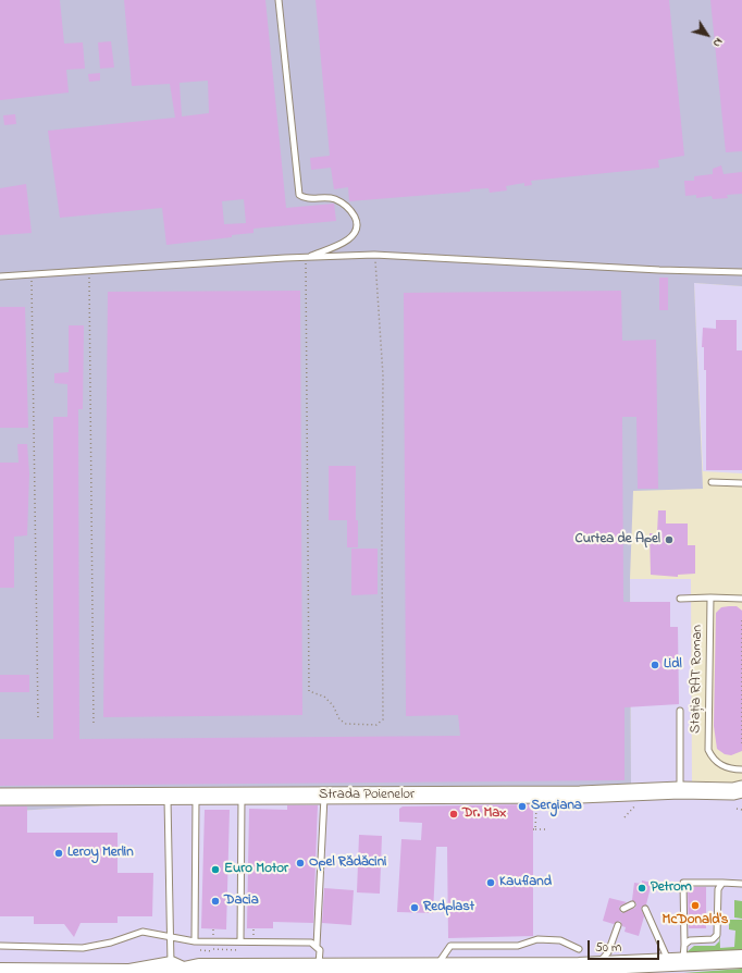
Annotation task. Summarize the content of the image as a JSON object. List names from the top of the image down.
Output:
{
  "streets": {
    "street": ["Strada Poienelor"],
    "lane": ["Stația RAT Roman"]
  },
  "places": [
    "Curtea de Apel",
    "Lidl",
    "Sergiana",
    "Dr. Max",
    "Leroy Merlin",
    "Opel Rădăcini",
    "Euro Motor",
    "Kaufland",
    "Petrom",
    "Dacia",
    "McDonald's",
    "Redplast"
  ],
  "scale_bar": "50 m",
  "north": "bottom right"
}
